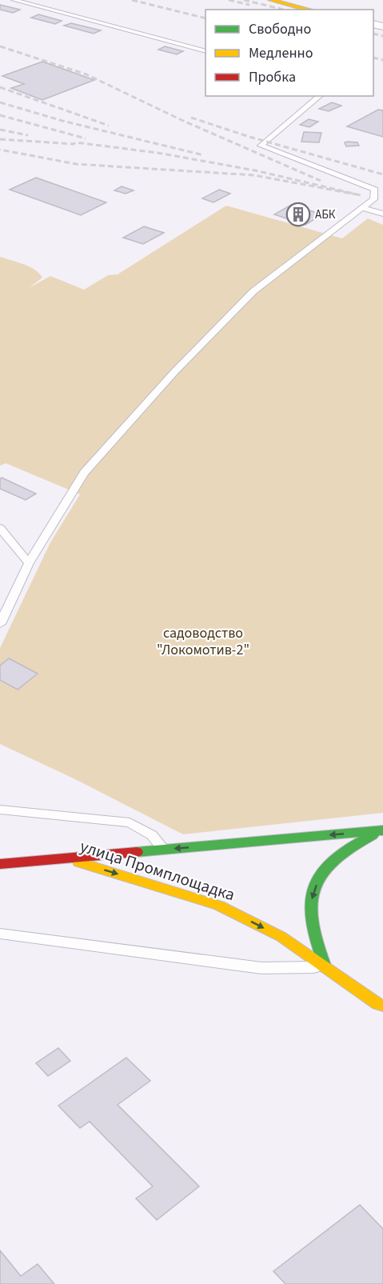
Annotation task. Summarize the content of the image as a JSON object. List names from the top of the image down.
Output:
{
  "streets": {
    "street": ["улица Промплощадка"]
  },
  "one_way": ["улица Промплощадка"],
  "parks": ["садоводство \"Локомотив-2\""],
  "places": {
    "building": ["АБК"]
  },
  "legend": ["Свободно", "Медленно", "Пробка"]
}
